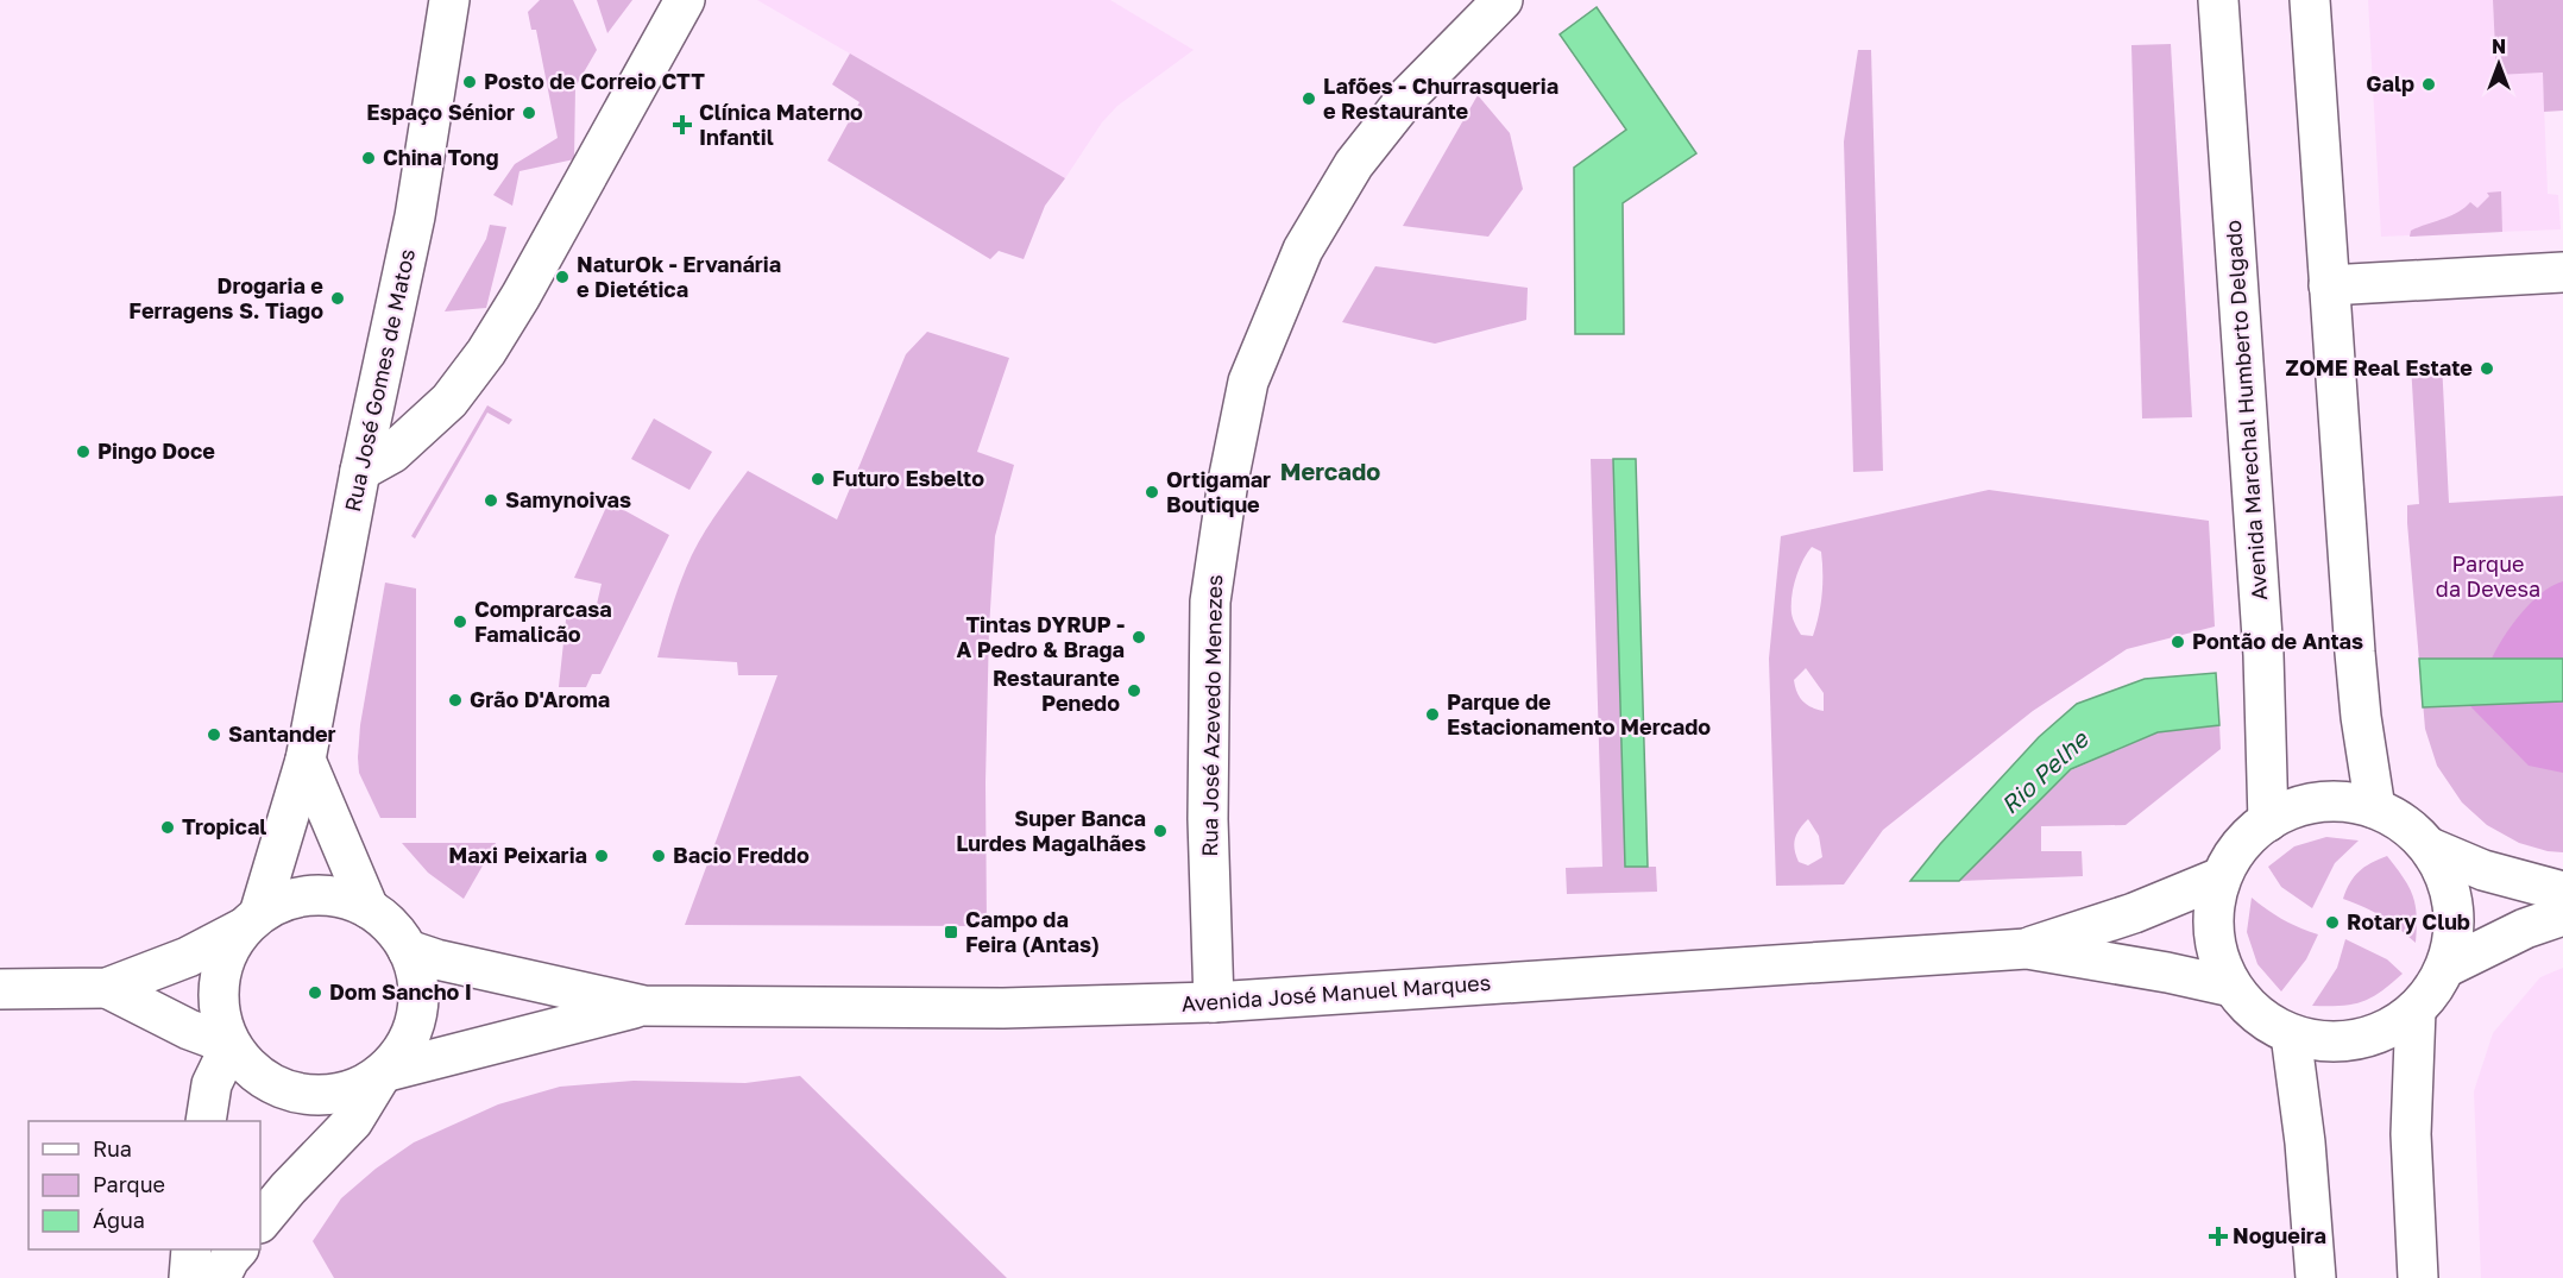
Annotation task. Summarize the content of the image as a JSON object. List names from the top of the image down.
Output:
{
  "streets": {
    "main road": [
      "Rua José Gomes de Matos",
      "Avenida Marechal Humberto Delgado",
      "Rua José Azevedo Menezes",
      "Avenida José Manuel Marques"
    ]
  },
  "crossings": [
    ["Rua José Gomes de Matos", "Avenida José Manuel Marques"],
    ["Avenida Marechal Humberto Delgado", "Avenida José Manuel Marques"],
    ["Rua José Azevedo Menezes", "Avenida José Manuel Marques"]
  ],
  "districts": ["Mercado"],
  "water": ["Rio Pelhe"],
  "parks": ["Parque da Devesa"],
  "places": {
    "other": [
      "Posto de Correio CTT",
      "Galp",
      "Lafões - Churrasqueria e Restaurante",
      "Espaço Sénior",
      "China Tong",
      "NaturOk - Ervanária e Dietética",
      "Drogaria e Ferragens S. Tiago",
      "ZOME Real Estate",
      "Pingo Doce",
      "Futuro Esbelto",
      "Ortigamar Boutique",
      "Samynoivas",
      "Comprarcasa Famalicão",
      "Tintas DYRUP - A Pedro & Braga",
      "Pontão de Antas",
      "Restaurante Penedo",
      "Grão D'Aroma",
      "Parque de Estacionamento Mercado",
      "Santander",
      "Tropical",
      "Super Banca Lurdes Magalhães",
      "Maxi Peixaria",
      "Bacio Freddo",
      "Rotary Club",
      "Dom Sancho I"
    ],
    "health": ["Clínica Materno Infantil", "Nogueira"],
    "transit": ["Campo da Feira (Antas)"]
  },
  "legend": ["Rua", "Parque", "Água"],
  "north": "top"
}
